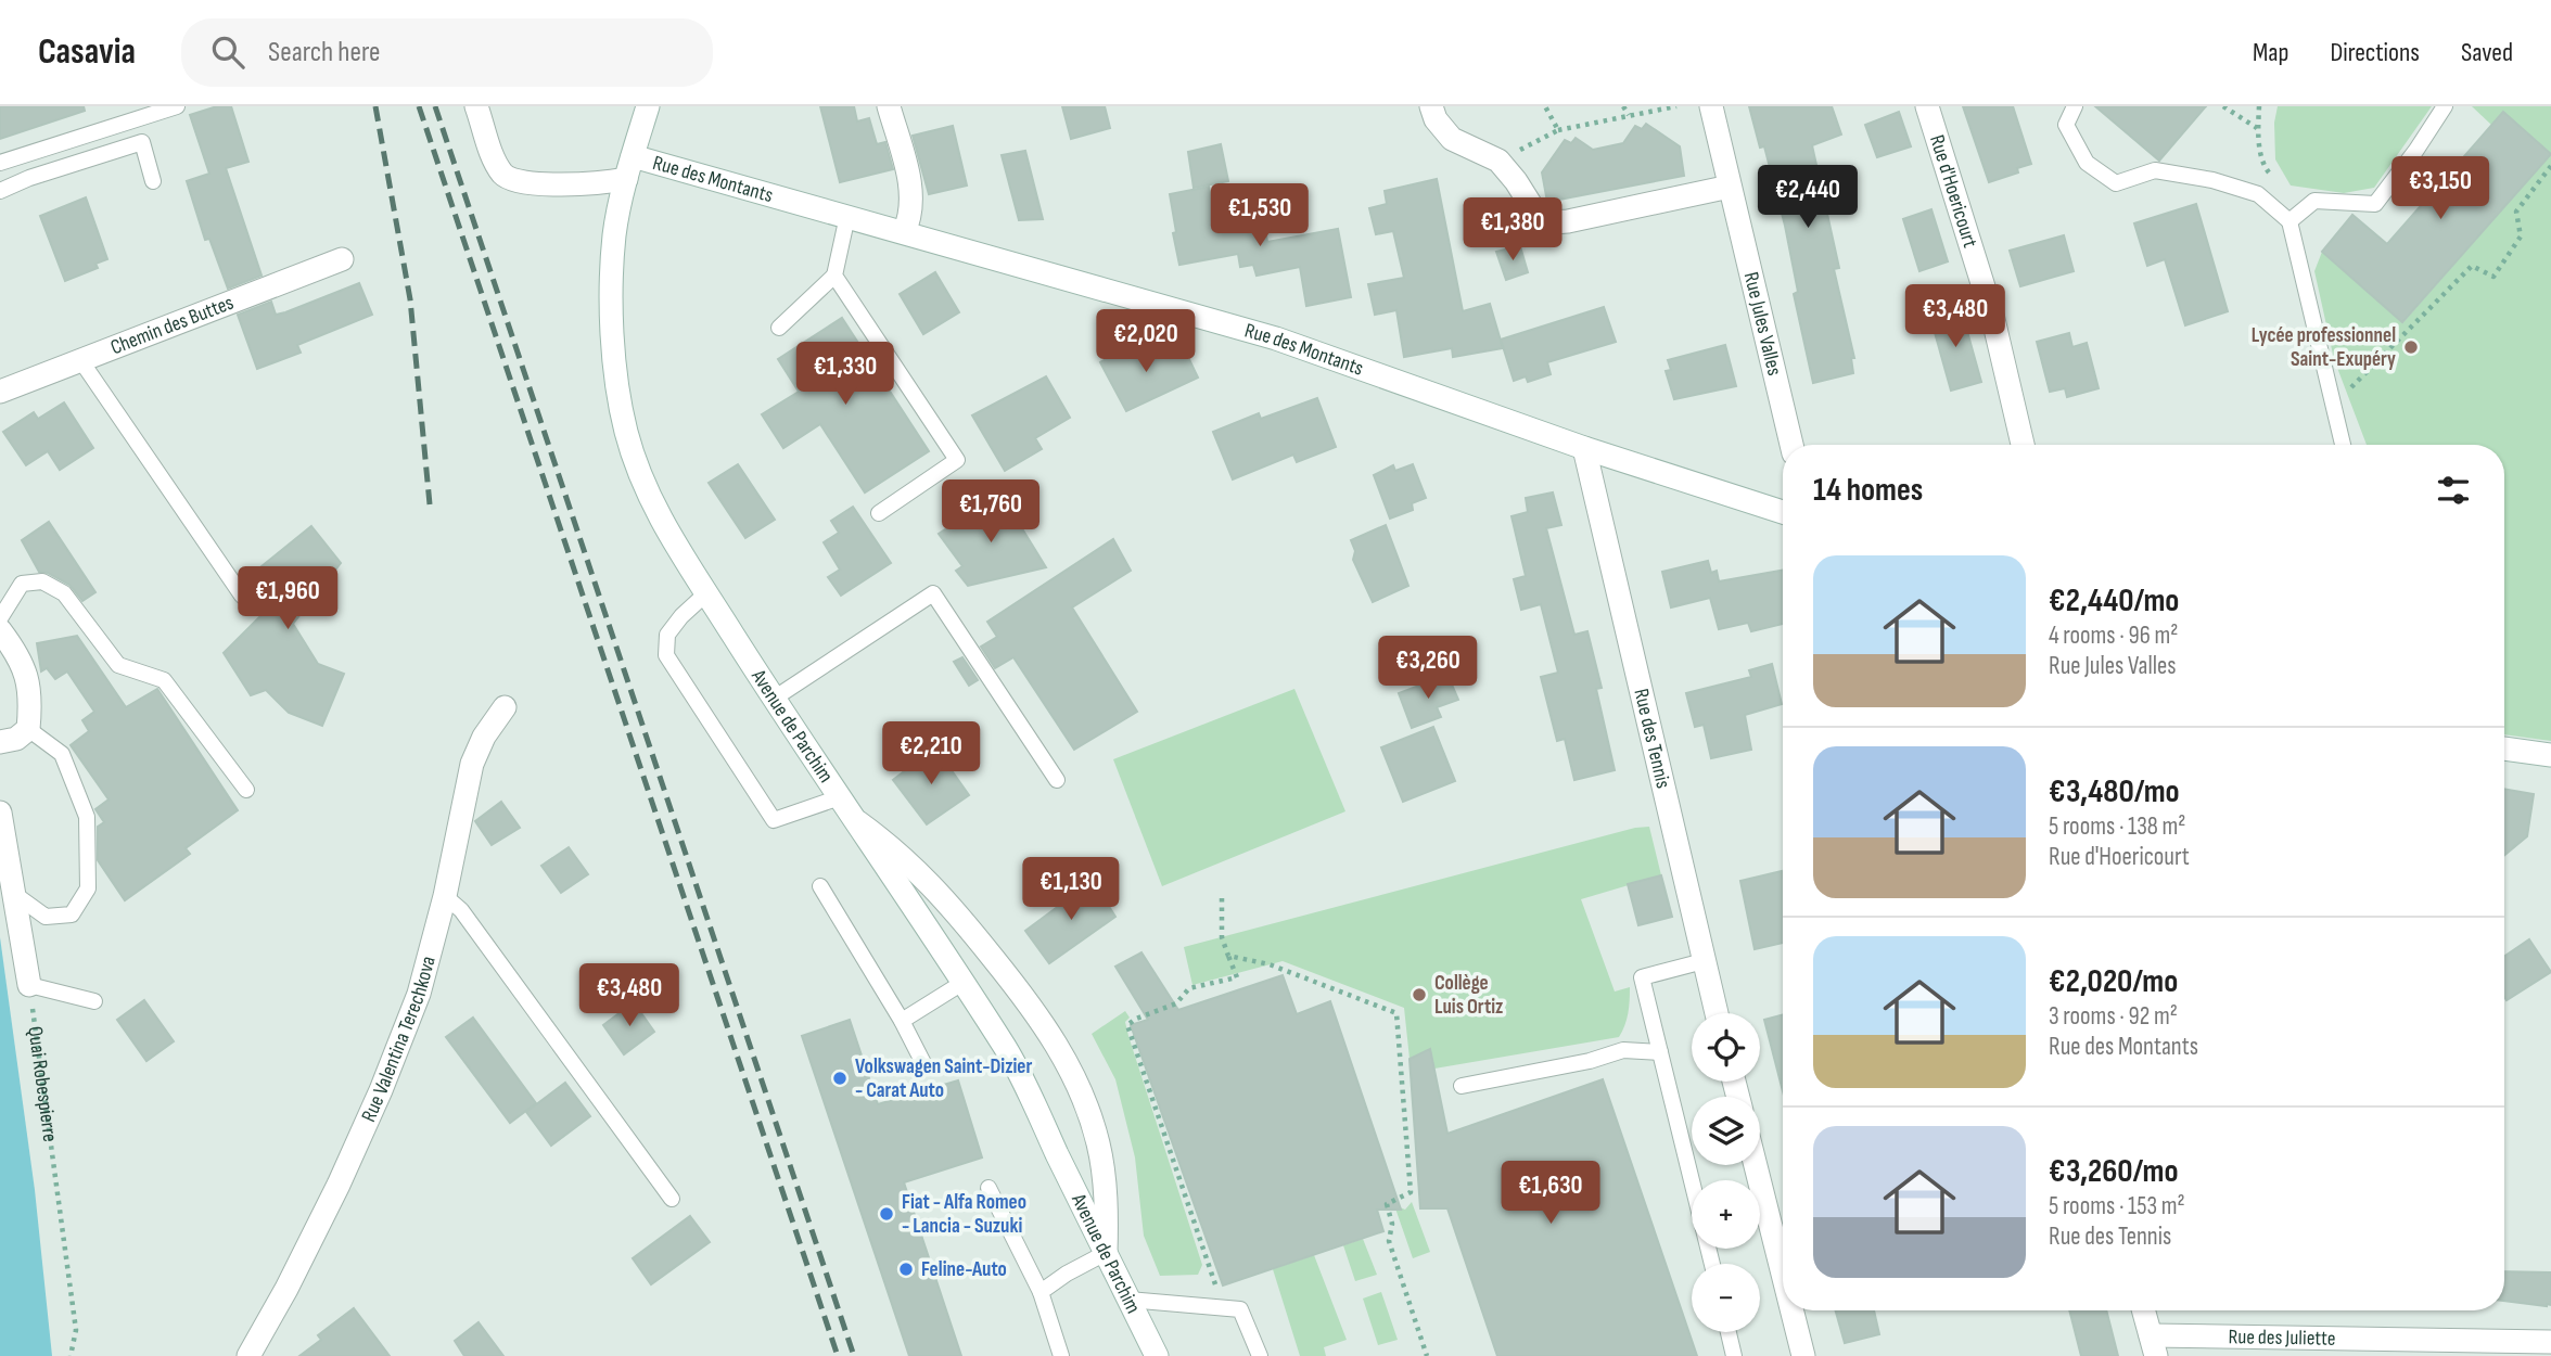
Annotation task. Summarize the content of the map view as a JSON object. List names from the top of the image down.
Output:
{
  "streets": {
    "street": [
      "Rue des Montants",
      "Rue d'Hoericourt",
      "Rue Jules Valles",
      "Chemin des Buttes",
      "Avenue de Parchim",
      "Rue des Tennis",
      "Rue Valentina Terechkova",
      "Rue des Juliette"
    ],
    "path": ["Quai Robespierre"]
  },
  "crossings": [
    ["Rue des Montants", "Avenue de Parchim"],
    ["Rue des Montants", "Rue des Tennis"]
  ],
  "places": [
    "Lycée professionnel Saint-Exupéry",
    "Collège Luis Ortiz",
    "Volkswagen Saint-Dizier - Carat Auto",
    "Fiat - Alfa Romeo - Lancia - Suzuki",
    "Feline-Auto"
  ],
  "page": {
    "header": "Casavia",
    "search": "Search here",
    "nav": ["Map", "Directions", "Saved"],
    "price": [
      "€3,150",
      "€2,440",
      "€1,530",
      "€1,380",
      "€3,480",
      "€2,020",
      "€1,330",
      "€1,760",
      "€1,960",
      "€3,260",
      "€2,210",
      "€1,130",
      "€3,480",
      "€1,630"
    ],
    "heading": "14 homes",
    "list": [
      {
        "name": "€2,440/mo",
        "note": "4 rooms · 96 m² · Rue Jules Valles"
      },
      {
        "name": "€3,480/mo",
        "note": "5 rooms · 138 m² · Rue d'Hoericourt"
      },
      {
        "name": "€2,020/mo",
        "note": "3 rooms · 92 m² · Rue des Montants"
      },
      {
        "name": "€3,260/mo",
        "note": "5 rooms · 153 m² · Rue des Tennis"
      }
    ],
    "map_buttons": ["+", "−"]
  }
}
